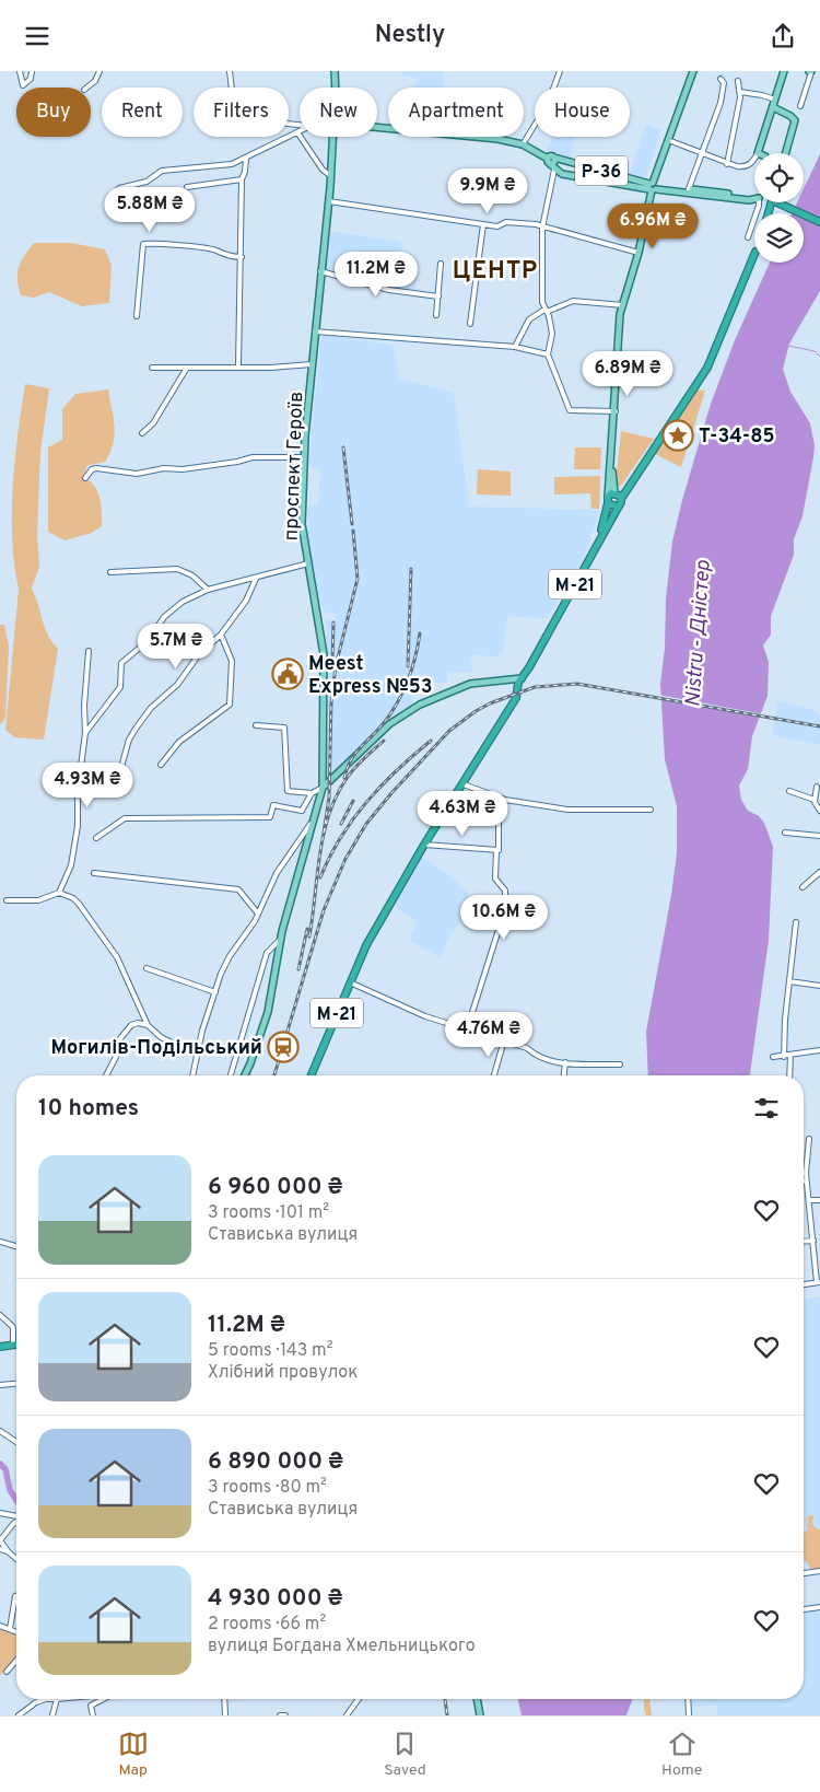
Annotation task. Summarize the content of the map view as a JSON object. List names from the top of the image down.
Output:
{
  "streets": {
    "highway": ["М-21"],
    "main road": ["Р-36", "проспект Героїв"]
  },
  "districts": ["ЦЕНТР"],
  "water": ["Nistru - Дністер"],
  "places": {
    "place": ["Т-34-85"],
    "public building": ["Meest Express №53"],
    "station": ["Могилів-Подільський"]
  },
  "page": {
    "header": "Nestly",
    "chip": [
      "Buy",
      "Rent",
      "Filters",
      "New",
      "Apartment",
      "House"
    ],
    "price": [
      "9.9M ₴",
      "5.88M ₴",
      "6.96M ₴",
      "11.2M ₴",
      "6.89M ₴",
      "5.7M ₴",
      "4.93M ₴",
      "4.63M ₴",
      "10.6M ₴",
      "4.76M ₴"
    ],
    "heading": "10 homes",
    "list": [
      {
        "name": "6 960 000 ₴",
        "note": "3 rooms · 101 m² · Стависька вулиця"
      },
      {
        "name": "11.2M ₴",
        "note": "5 rooms · 143 m² · Хлібний провулок"
      },
      {
        "name": "6 890 000 ₴",
        "note": "3 rooms · 80 m² · Стависька вулиця"
      },
      {
        "name": "4 930 000 ₴",
        "note": "2 rooms · 66 m² · вулиця Богдана Хмельницького"
      }
    ],
    "tabs": ["Map", "Saved", "Home"]
  }
}
